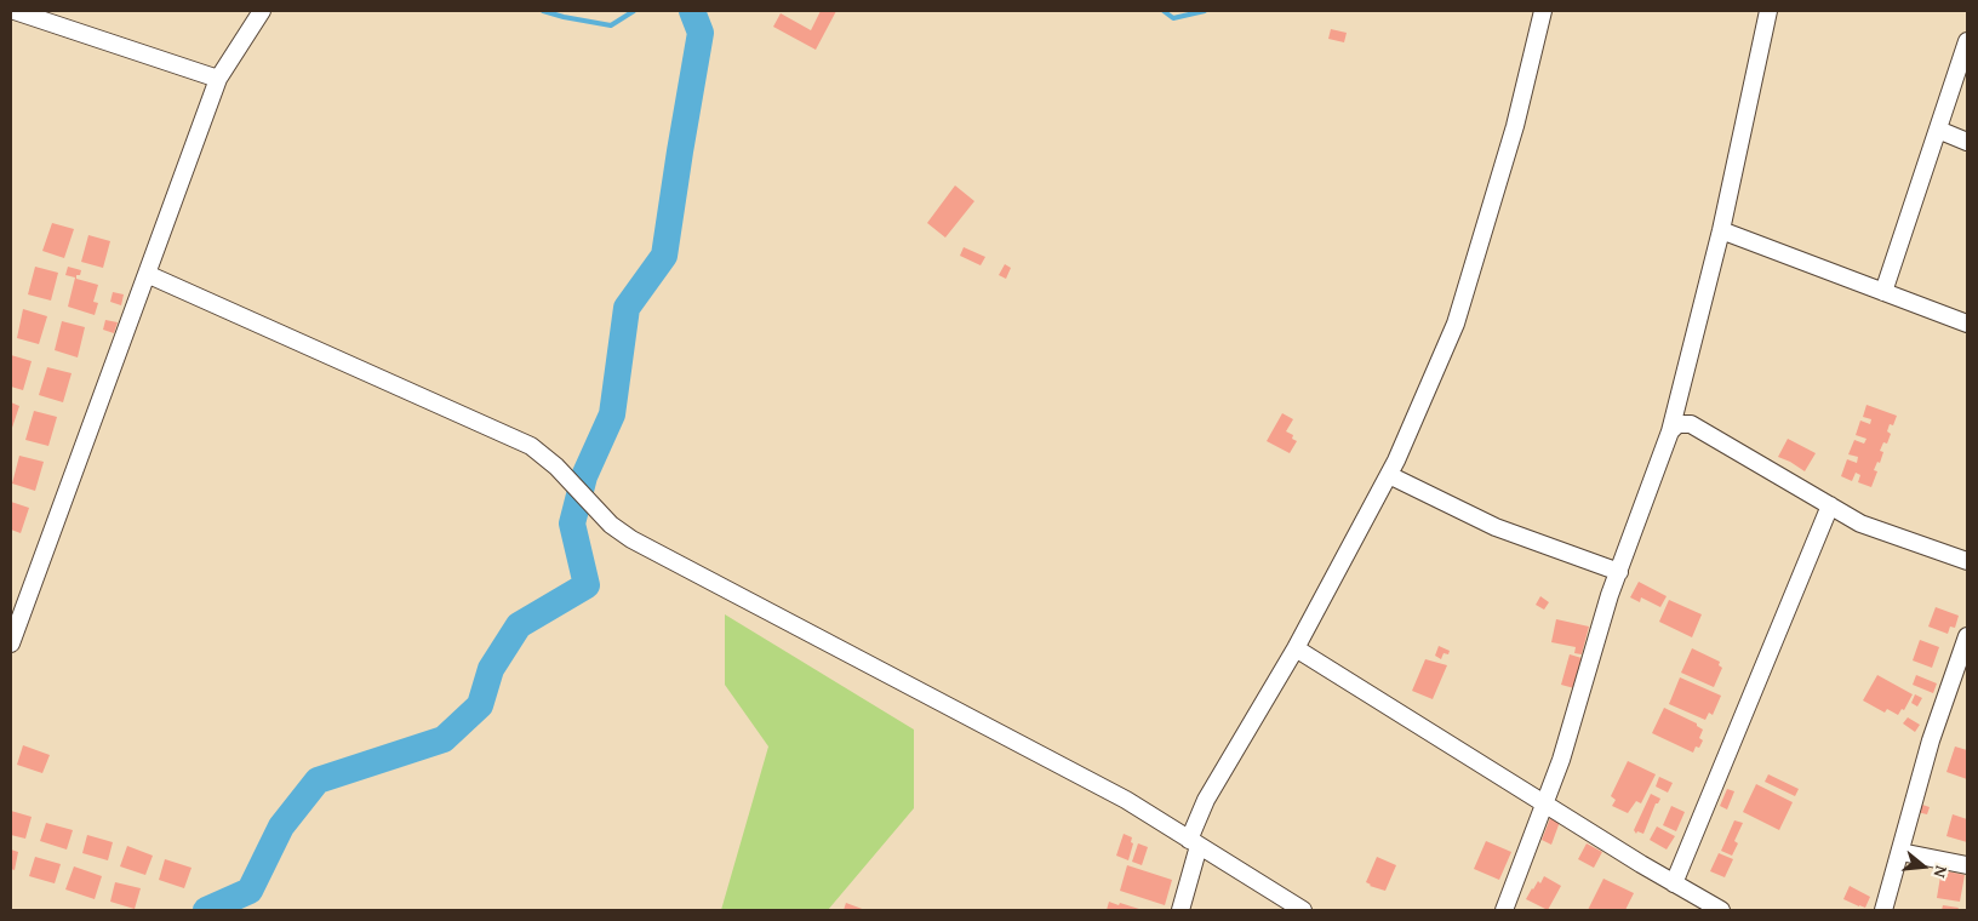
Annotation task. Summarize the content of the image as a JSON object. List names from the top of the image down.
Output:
{
  "north": "right"
}
